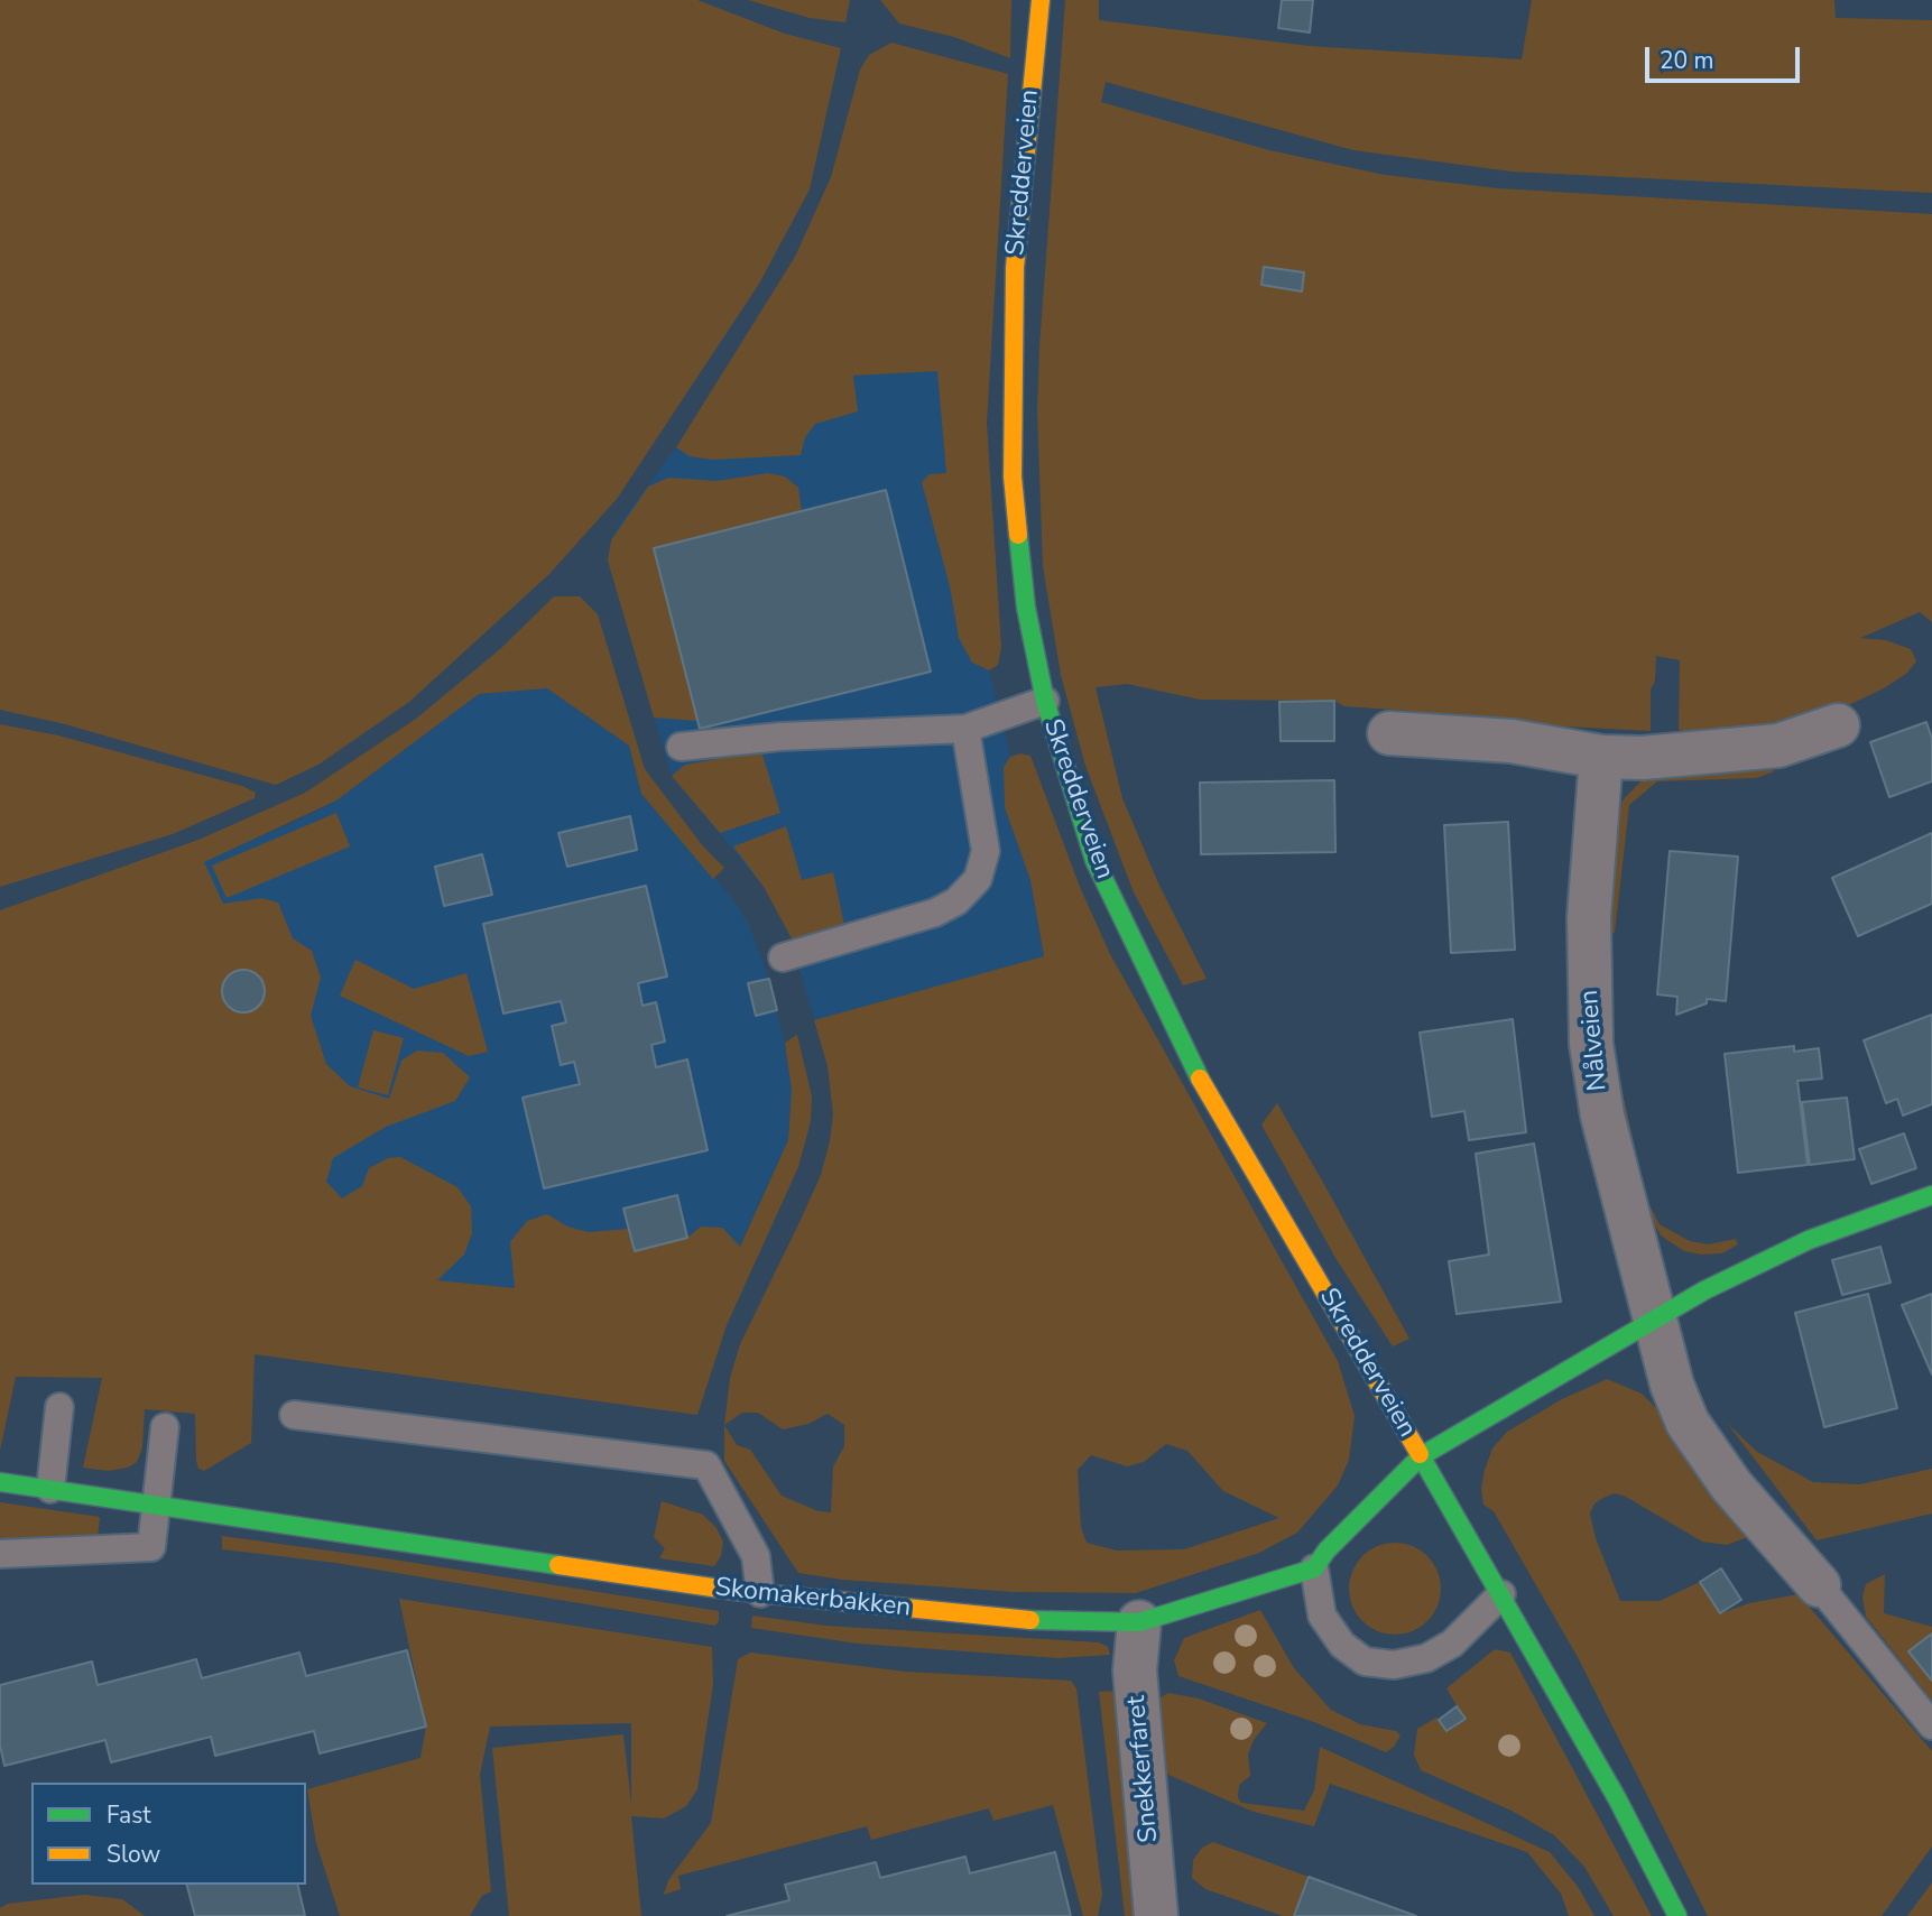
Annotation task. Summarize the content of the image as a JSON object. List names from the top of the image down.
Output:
{
  "streets": {
    "street": [
      "Skredderveien",
      "Nålveien",
      "Skomakerbakken",
      "Snekkerfaret"
    ]
  },
  "crossings": [
    ["Skomakerbakken", "Snekkerfaret"]
  ],
  "legend": ["Fast", "Slow"],
  "scale_bar": "20 m"
}
